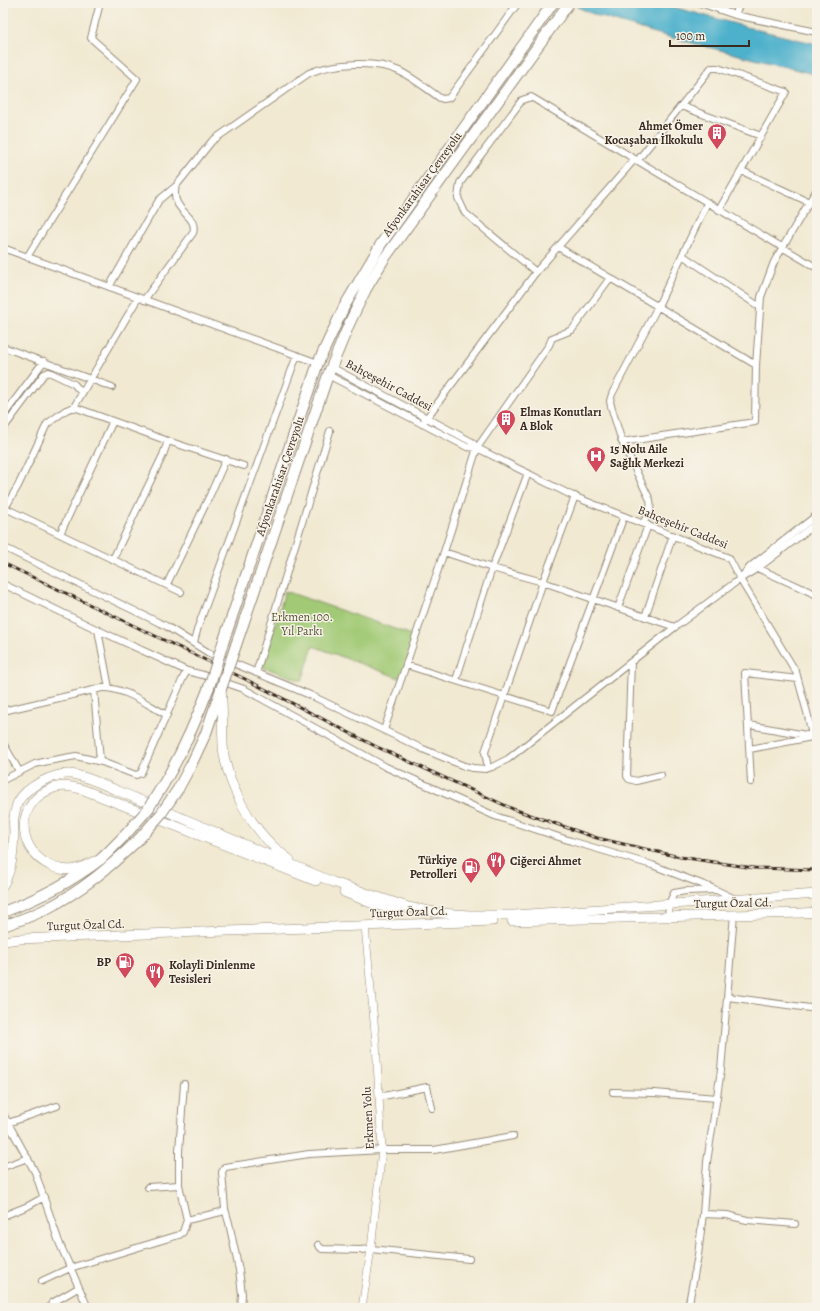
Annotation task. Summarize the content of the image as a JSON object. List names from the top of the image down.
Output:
{
  "streets": {
    "highway": ["Afyonkarahisar Çevreyolu"],
    "main road": ["Turgut Özal Cd."],
    "street": ["Bahçeşehir Caddesi", "Erkmen Yolu"]
  },
  "crossings": [
    ["Afyonkarahisar Çevreyolu", "Bahçeşehir Caddesi"],
    ["Turgut Özal Cd.", "Erkmen Yolu"]
  ],
  "parks": ["Erkmen 100. Yıl Parkı"],
  "places": {
    "building": ["Ahmet Ömer Kocaşaban İlkokulu", "Elmas Konutları A Blok"],
    "hospital": ["15 Nolu Aile Sağlık Merkezi"],
    "restaurant": ["Ciğerci Ahmet", "Kolayli Dinlenme Tesisleri"],
    "fuel station": ["Türkiye Petrolleri", "BP"]
  },
  "scale_bar": "100 m"
}
